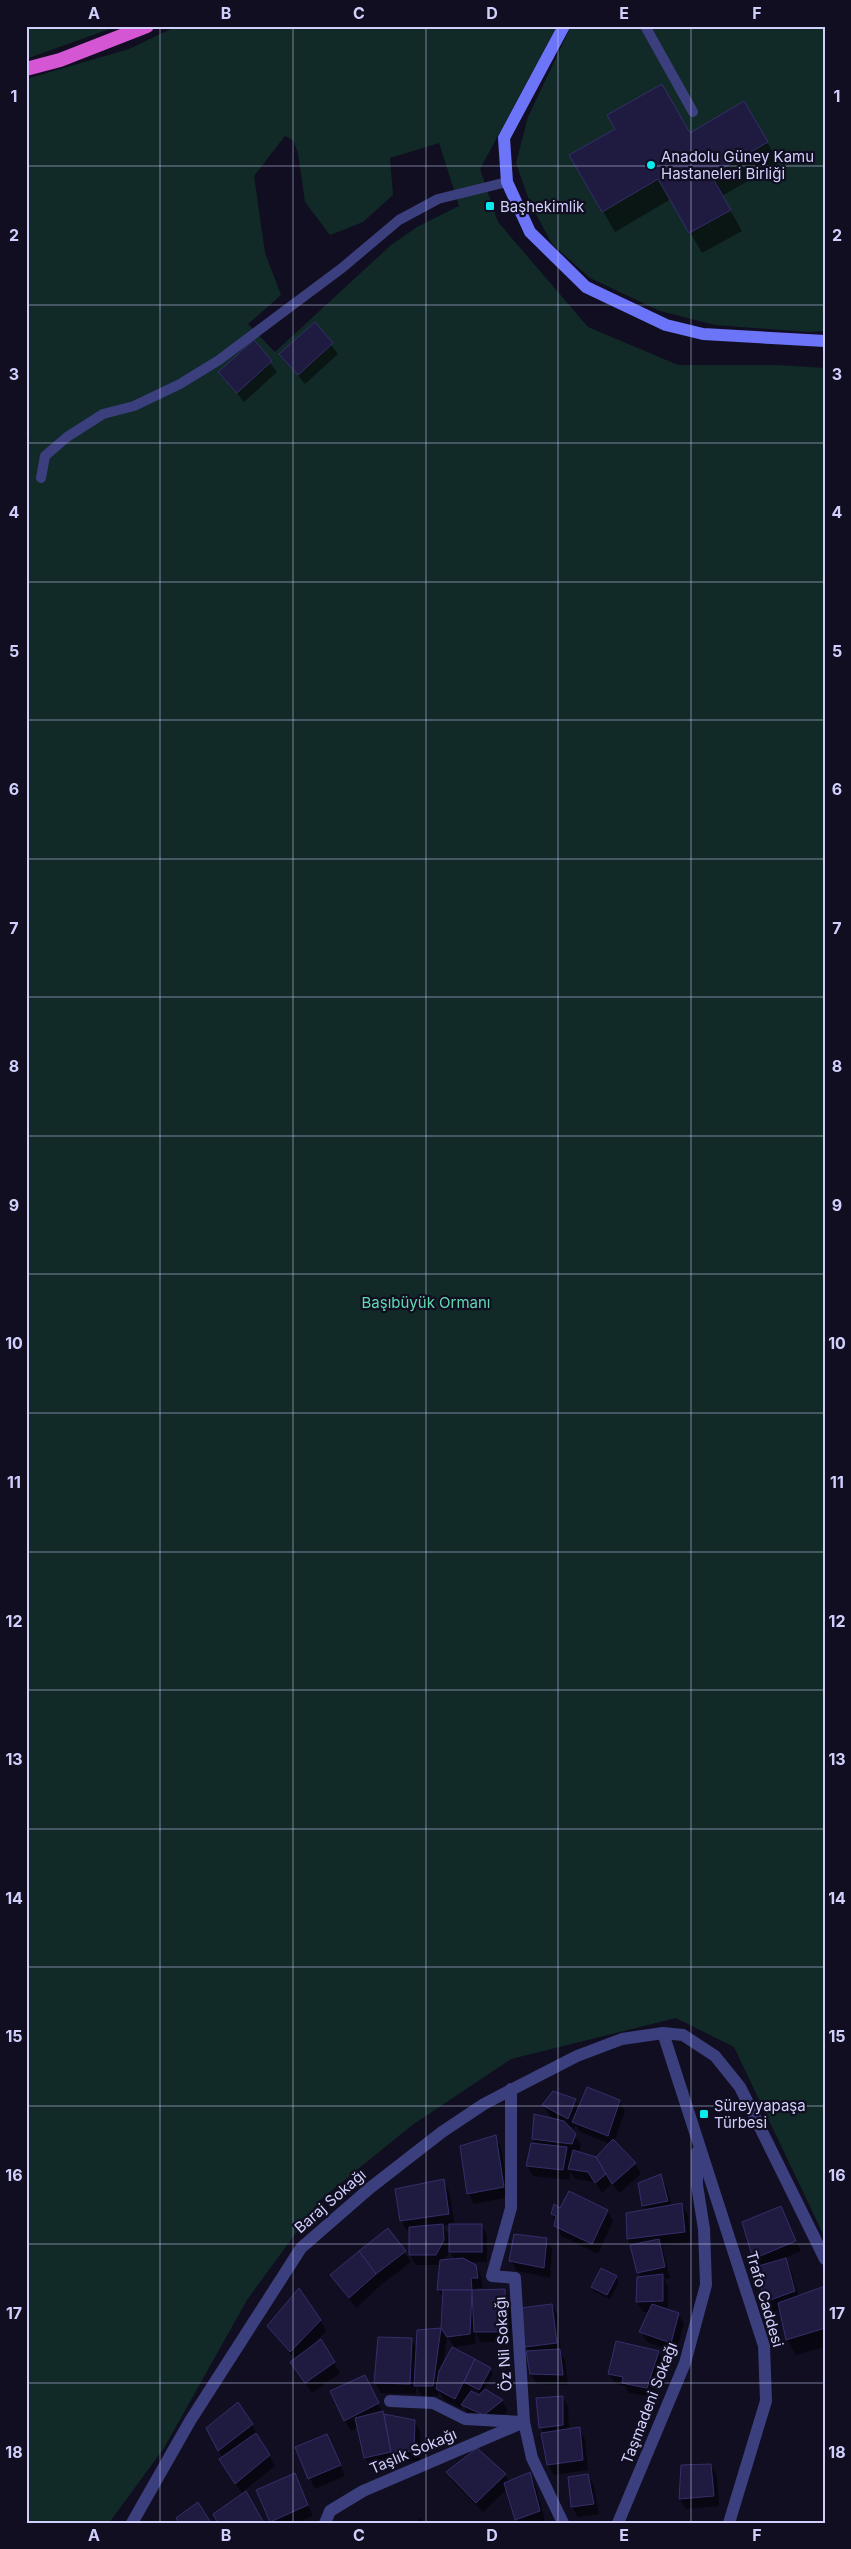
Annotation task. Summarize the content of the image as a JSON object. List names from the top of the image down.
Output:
{
  "streets": {
    "street": [
      "Baraj Sokağı",
      "Trafo Caddesi",
      "Öz Nil Sokağı",
      "Taşmadeni Sokağı",
      "Taşlık Sokağı"
    ]
  },
  "crossings": [
    ["Baraj Sokağı", "Trafo Caddesi"],
    ["Baraj Sokağı", "Öz Nil Sokağı"],
    ["Trafo Caddesi", "Taşmadeni Sokağı"],
    ["Öz Nil Sokağı", "Taşlık Sokağı"]
  ],
  "parks": ["Başıbüyük Ormanı"],
  "places": {
    "other": ["Anadolu Güney Kamu Hastaneleri Birliği"],
    "transit": ["Başhekimlik", "Süreyyapaşa Türbesi"]
  },
  "grid": {
    "columns": [
      "A",
      "B",
      "C",
      "D",
      "E",
      "F"
    ],
    "rows": [
      "1",
      "2",
      "3",
      "4",
      "5",
      "6",
      "7",
      "8",
      "9",
      "10",
      "11",
      "12",
      "13",
      "14",
      "15",
      "16",
      "17",
      "18"
    ]
  }
}
